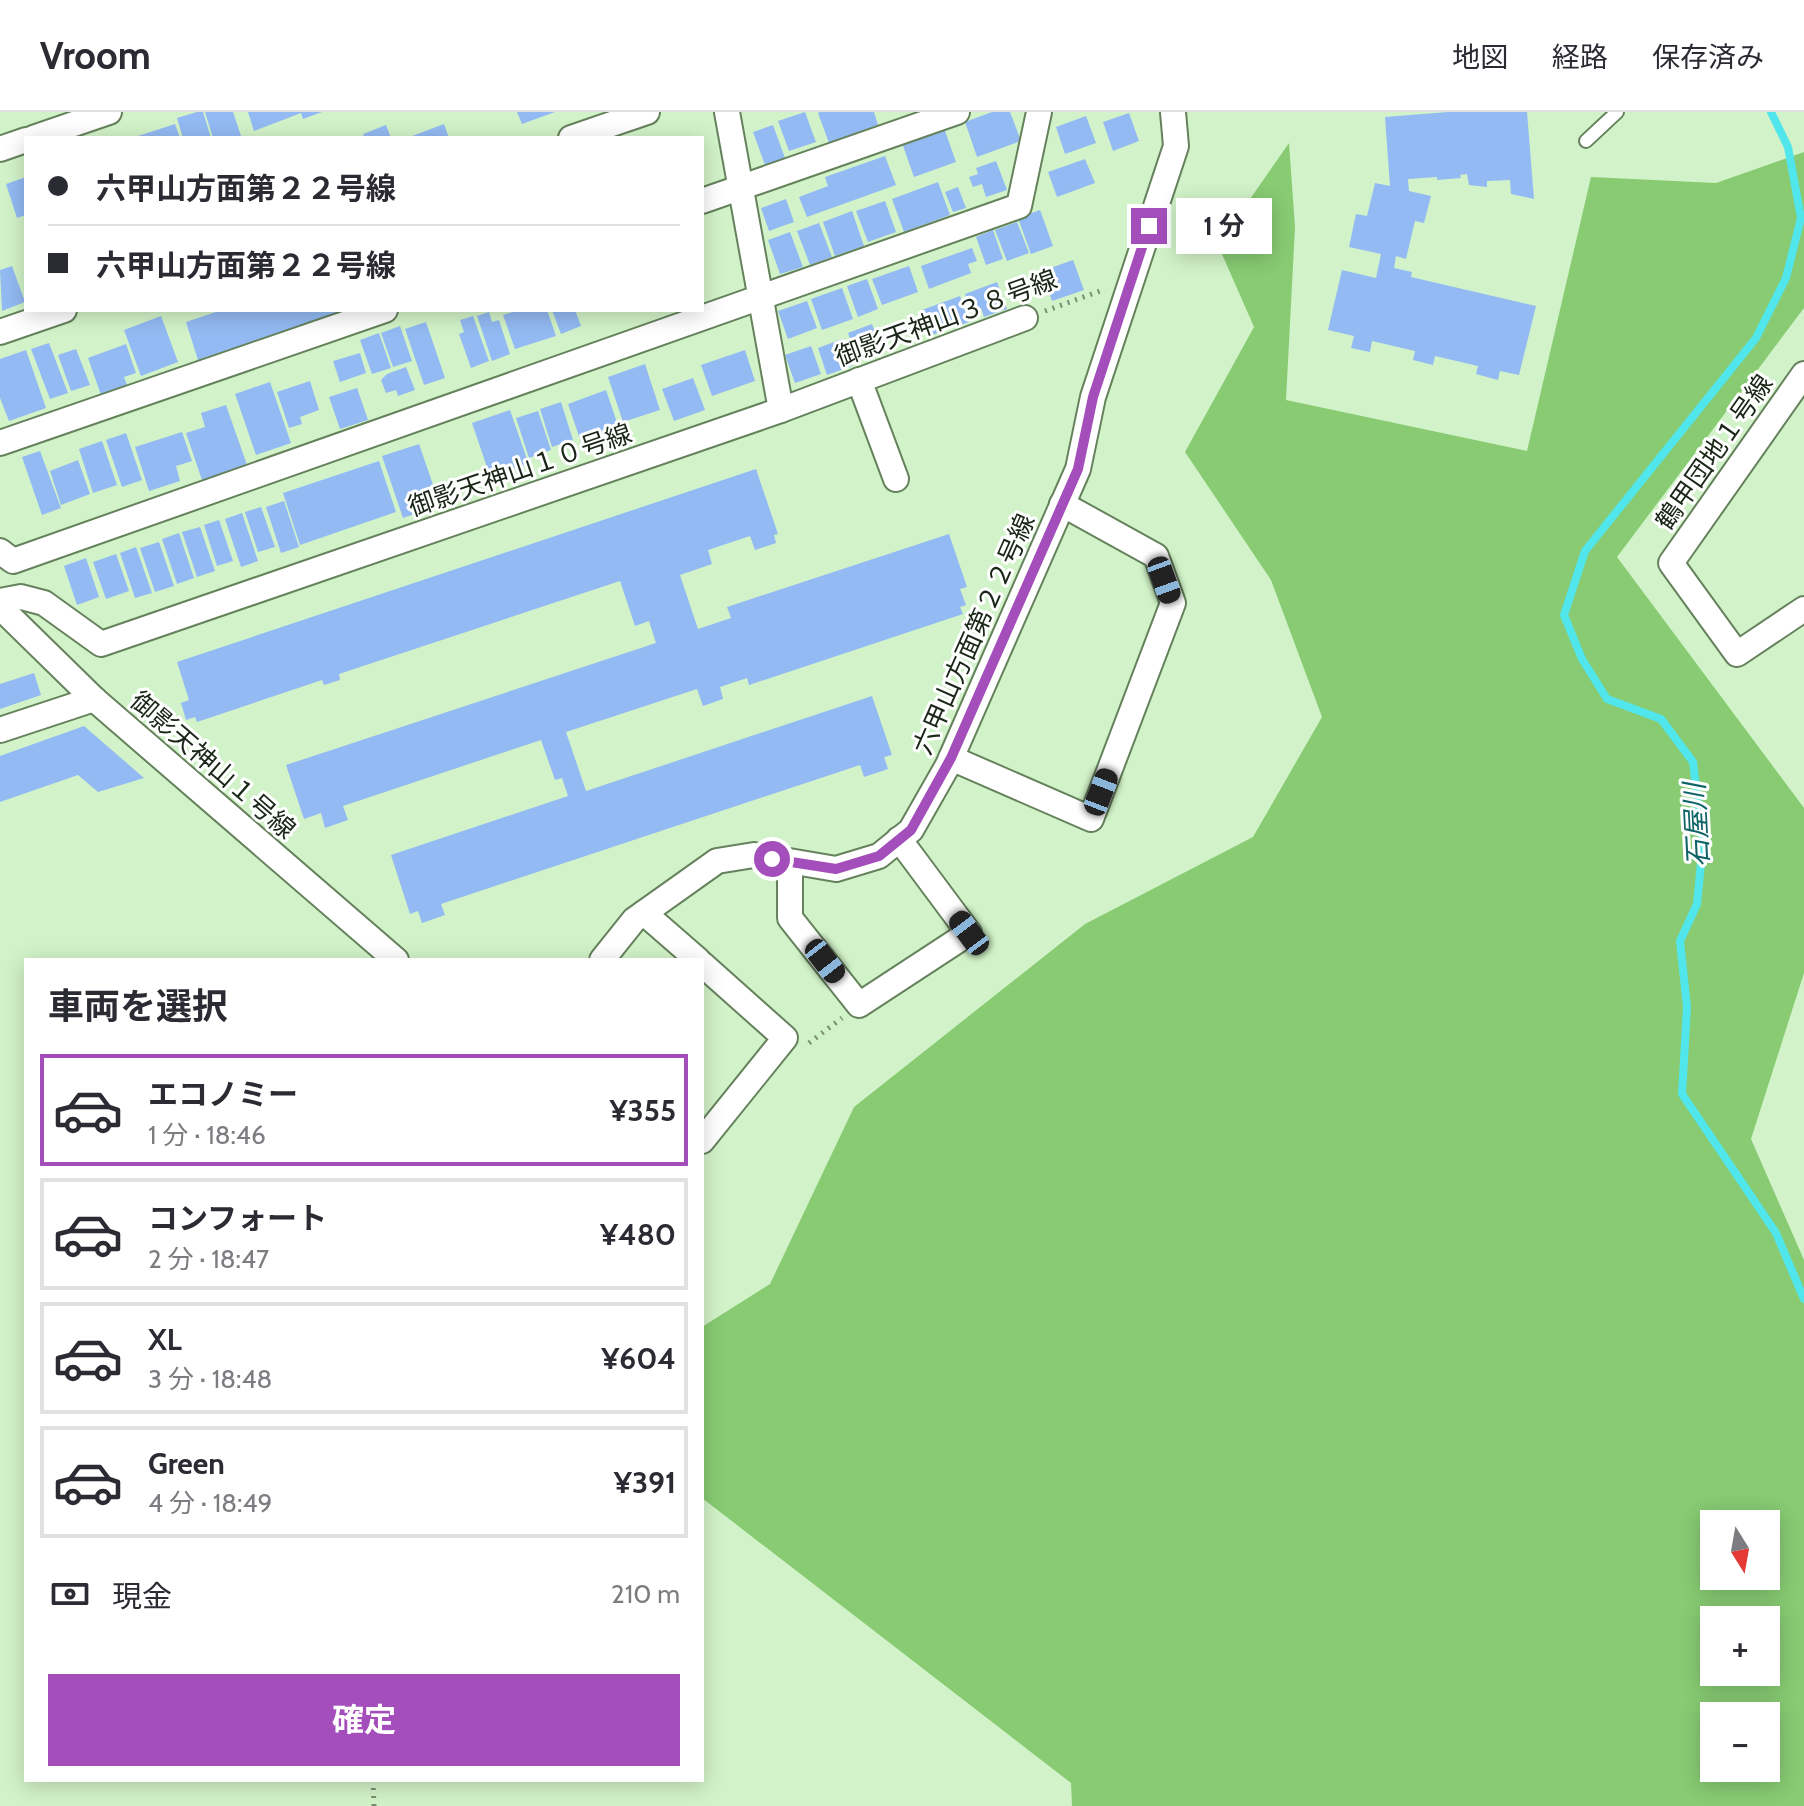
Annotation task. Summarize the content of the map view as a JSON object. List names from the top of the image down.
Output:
{
  "streets": {
    "street": [
      "御影天神山３８号線",
      "鶴甲団地１号線",
      "御影天神山１０号線",
      "六甲山方面第２２号線",
      "御影天神山１号線"
    ]
  },
  "crossings": [
    ["御影天神山３８号線", "御影天神山１０号線"],
    ["御影天神山３８号線", "六甲山方面第２２号線"],
    ["御影天神山１０号線", "御影天神山１号線"]
  ],
  "water": ["石屋川"],
  "north": "bottom",
  "page": {
    "header": "Vroom",
    "nav": ["地図", "経路", "保存済み"],
    "banner": ["六甲山方面第２２号線", "六甲山方面第２２号線"],
    "bubble": "1 分",
    "heading": "車両を選択",
    "list": [
      {
        "name": "エコノミー",
        "note": "1 分 · 18:46",
        "value": "¥355"
      },
      {
        "name": "コンフォート",
        "note": "2 分 · 18:47",
        "value": "¥480"
      },
      {
        "name": "XL",
        "note": "3 分 · 18:48",
        "value": "¥604"
      },
      {
        "name": "Green",
        "note": "4 分 · 18:49",
        "value": "¥391"
      }
    ],
    "map_buttons": ["+", "−"],
    "pay": ["現金", "210 m"],
    "buttons": "確定"
  }
}
